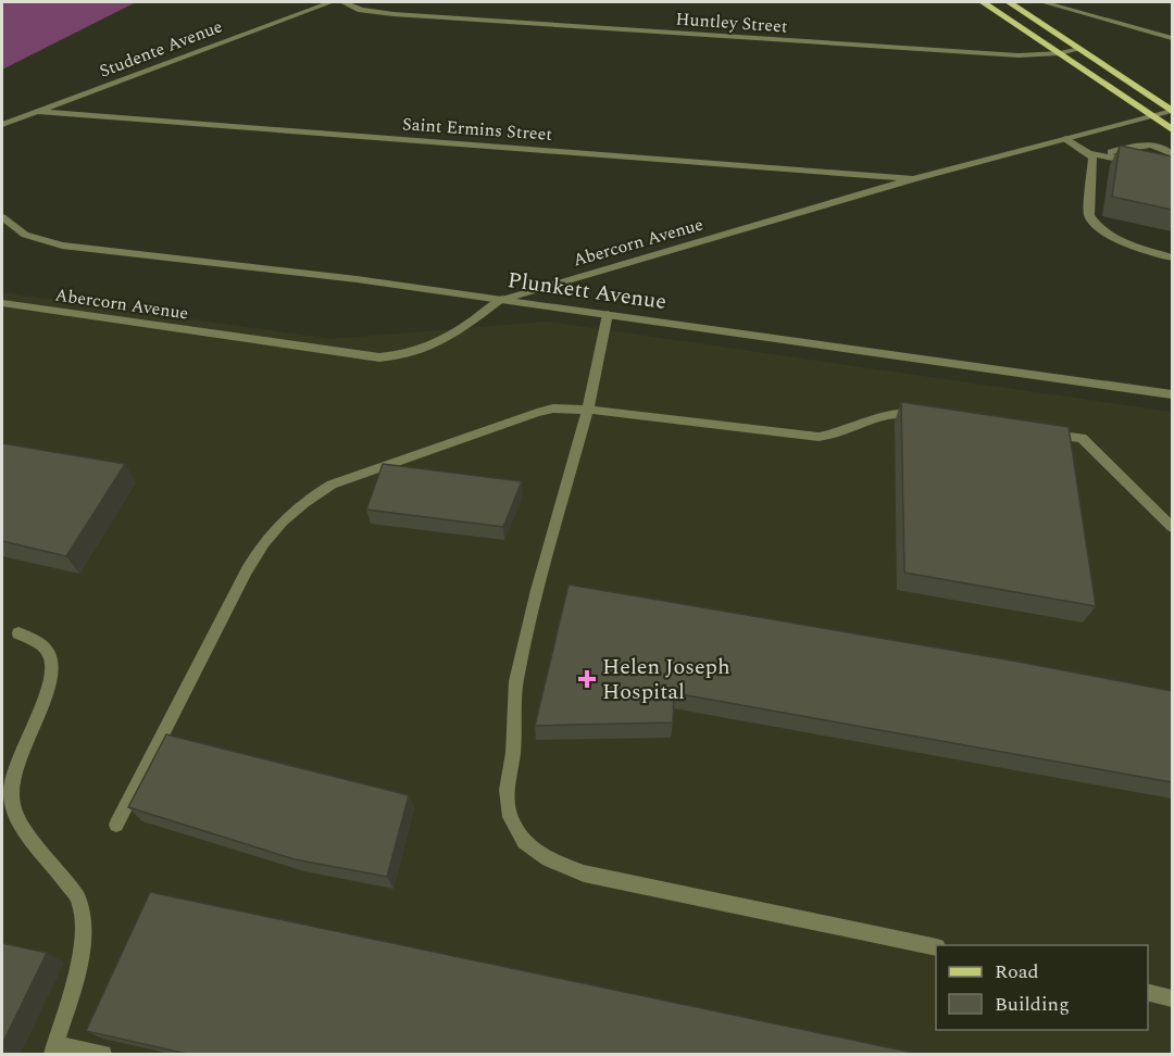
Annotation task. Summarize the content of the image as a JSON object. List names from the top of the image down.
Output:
{
  "streets": {
    "street": [
      "Huntley Street",
      "Studente Avenue",
      "Saint Ermins Street",
      "Abercorn Avenue",
      "Plunkett Avenue"
    ]
  },
  "crossings": [
    ["Studente Avenue", "Saint Ermins Street"],
    ["Saint Ermins Street", "Abercorn Avenue"],
    ["Abercorn Avenue", "Plunkett Avenue"]
  ],
  "places": {
    "health": ["Helen Joseph Hospital"]
  },
  "legend": ["Road", "Building"]
}
